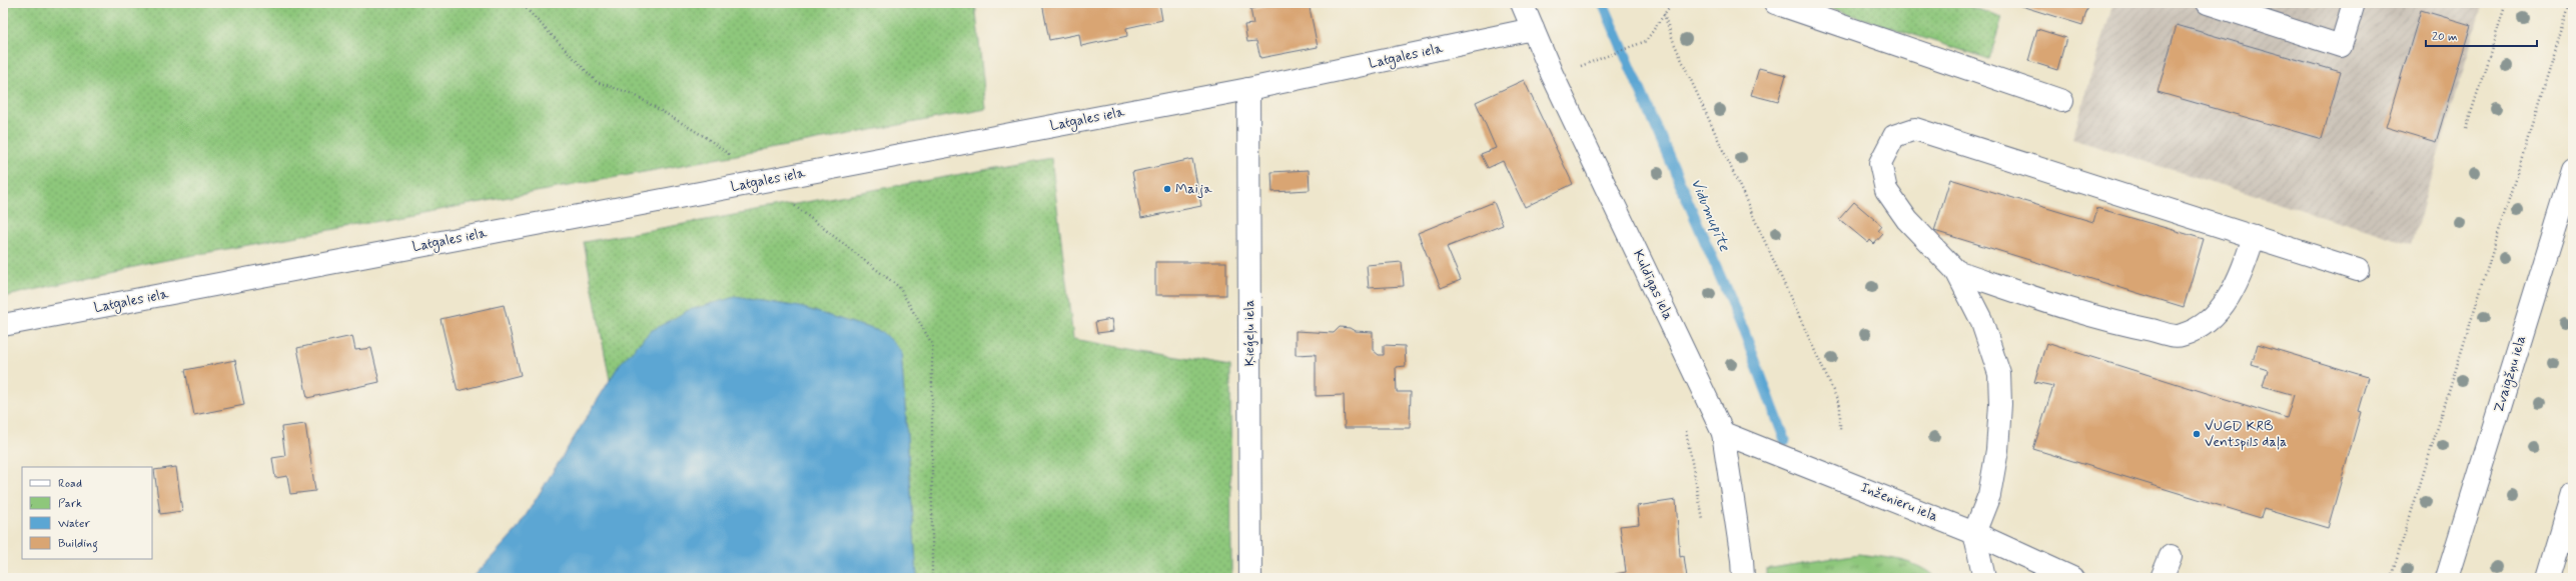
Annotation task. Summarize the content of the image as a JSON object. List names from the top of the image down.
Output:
{
  "streets": {
    "street": [
      "Latgales iela",
      "Kuldīgas iela",
      "Ķieģeļu iela",
      "Zvaigžņu iela",
      "Inženieru iela"
    ]
  },
  "crossings": [
    ["Latgales iela", "Kuldīgas iela"],
    ["Latgales iela", "Ķieģeļu iela"],
    ["Kuldīgas iela", "Inženieru iela"]
  ],
  "water": ["Vidumupīte"],
  "places": ["Maija", "VUGD KRB Ventspils daļa"],
  "legend": [
    "Road",
    "Park",
    "Water",
    "Building"
  ],
  "scale_bar": "20 m"
}
